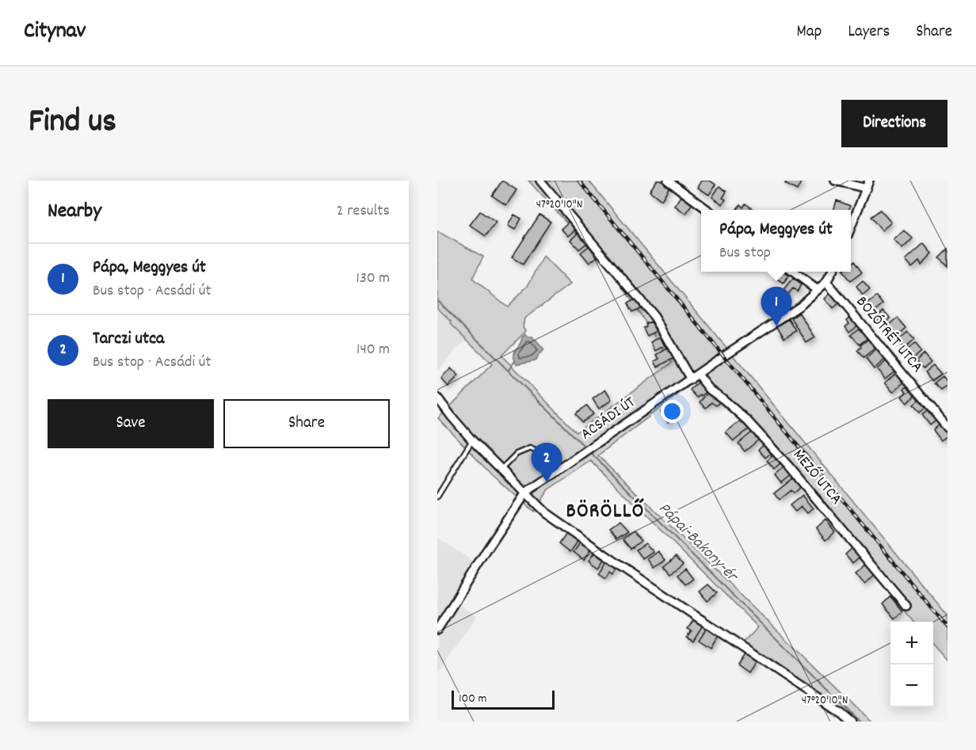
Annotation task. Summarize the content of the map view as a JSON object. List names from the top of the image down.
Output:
{
  "streets": {
    "street": ["BOZÓTRÉT UTCA", "ACSÁDI ÚT", "MEZŐ UTCA"]
  },
  "crossings": [
    ["BOZÓTRÉT UTCA", "ACSÁDI ÚT"],
    ["ACSÁDI ÚT", "MEZŐ UTCA"]
  ],
  "districts": ["BÖRÖLLŐ"],
  "water": ["Pápai-Bakony-ér"],
  "scale_bar": "100 m",
  "page": {
    "header": "Citynav",
    "nav": ["Map", "Layers", "Share"],
    "title": "Find us",
    "buttons": [
      "Directions",
      ["Save", "Share"]
    ],
    "heading": ["Nearby", "2 results"],
    "popup": ["Pápa, Meggyes út", "Bus stop"],
    "list": [
      {
        "mark": "1",
        "name": "Pápa, Meggyes út",
        "note": "Bus stop · Acsádi út",
        "value": "130 m"
      },
      {
        "mark": "2",
        "name": "Tarczi utca",
        "note": "Bus stop · Acsádi út",
        "value": "140 m"
      }
    ],
    "pins": ["1", "2"],
    "map_buttons": ["+", "−"],
    "scale": "100 m"
  },
  "coordinates": ["47°20'10\"N"]
}
